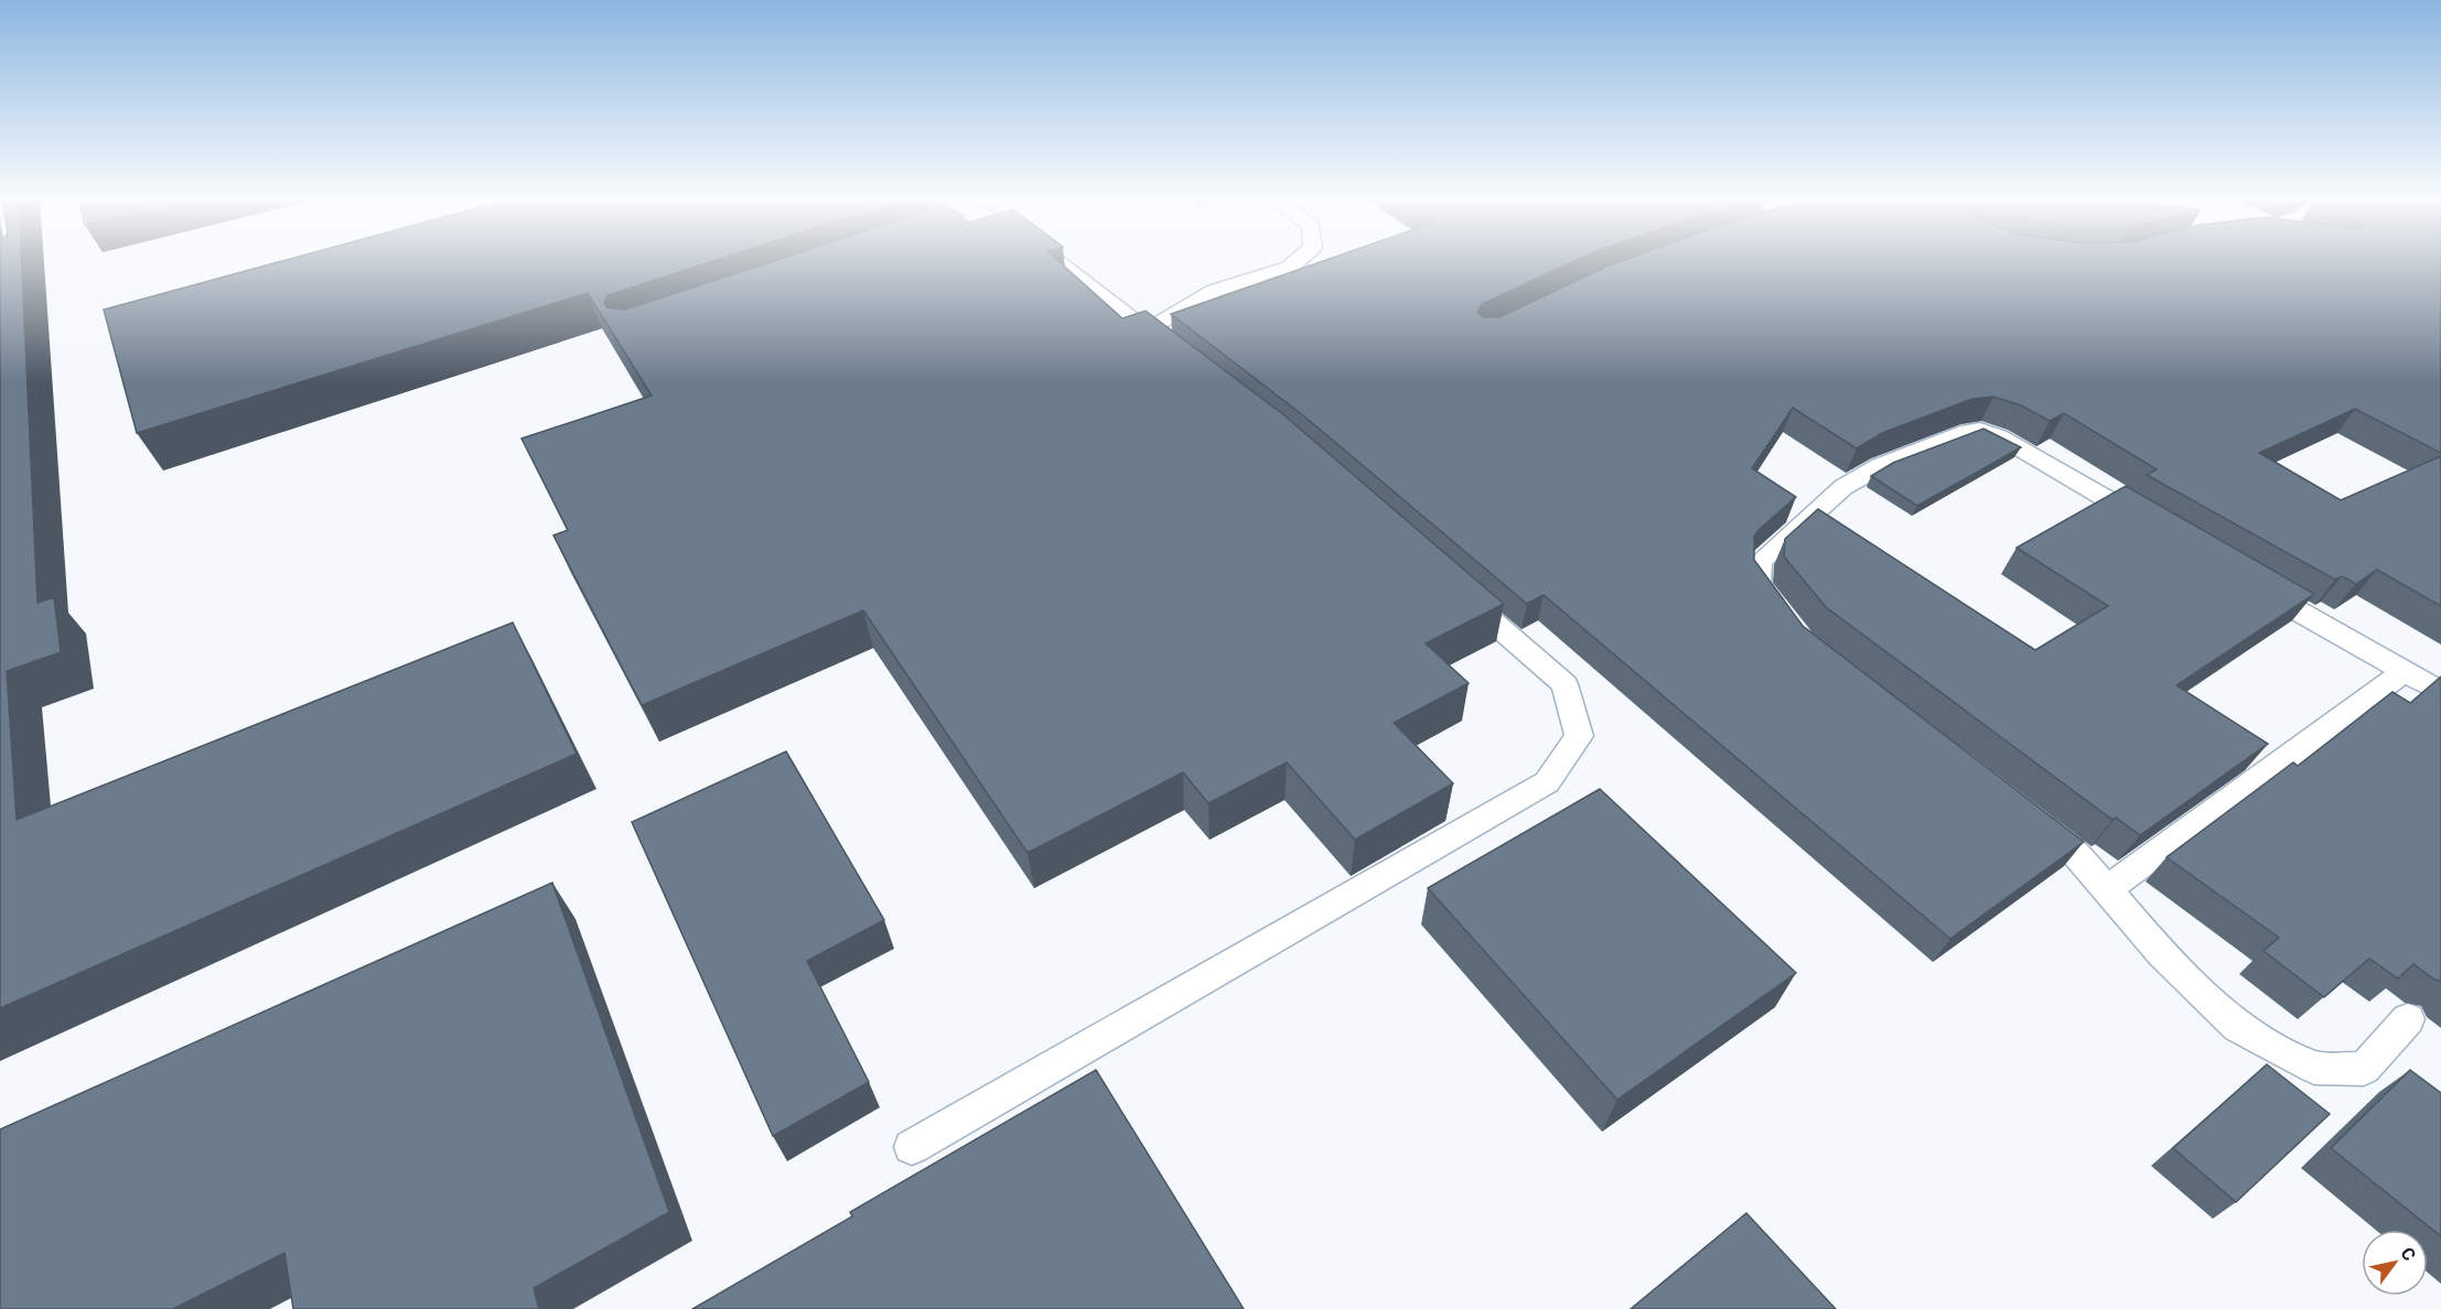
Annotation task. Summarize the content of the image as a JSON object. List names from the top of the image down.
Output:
{
  "north": "top right"
}
